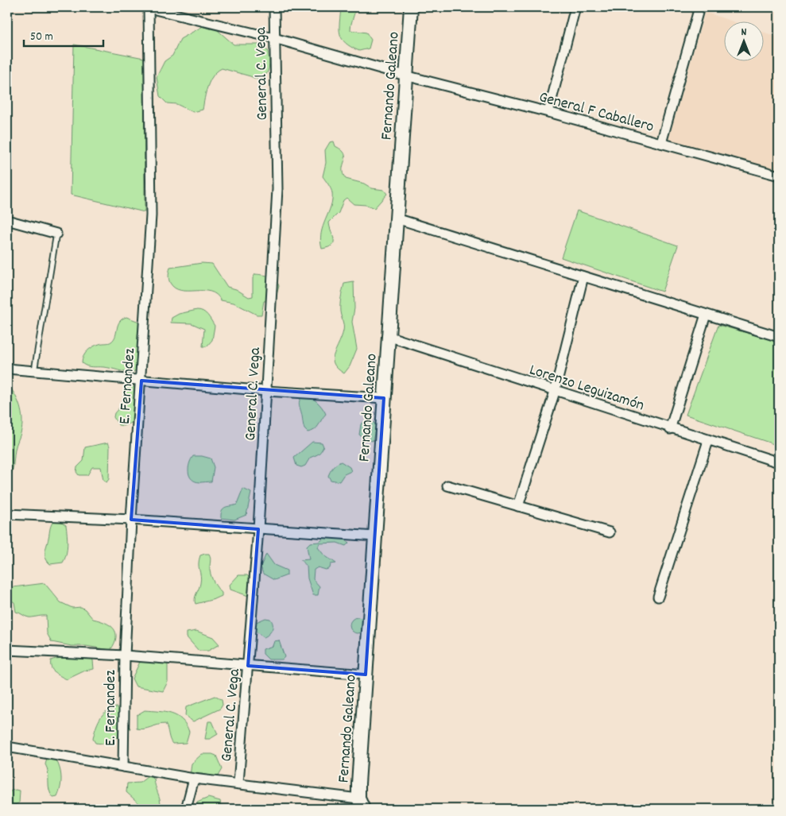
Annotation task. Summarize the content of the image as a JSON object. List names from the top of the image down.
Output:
{
  "streets": {
    "street": [
      "General C. Vega",
      "Fernando Galeano",
      "General F Caballero",
      "E. Fernandez",
      "Lorenzo Leguizamón"
    ]
  },
  "crossings": [
    ["General C. Vega", "General F Caballero"],
    ["Fernando Galeano", "General F Caballero"],
    ["Fernando Galeano", "Lorenzo Leguizamón"],
    ["General F Caballero", "E. Fernandez"]
  ],
  "scale_bar": "50 m",
  "north": "top"
}
